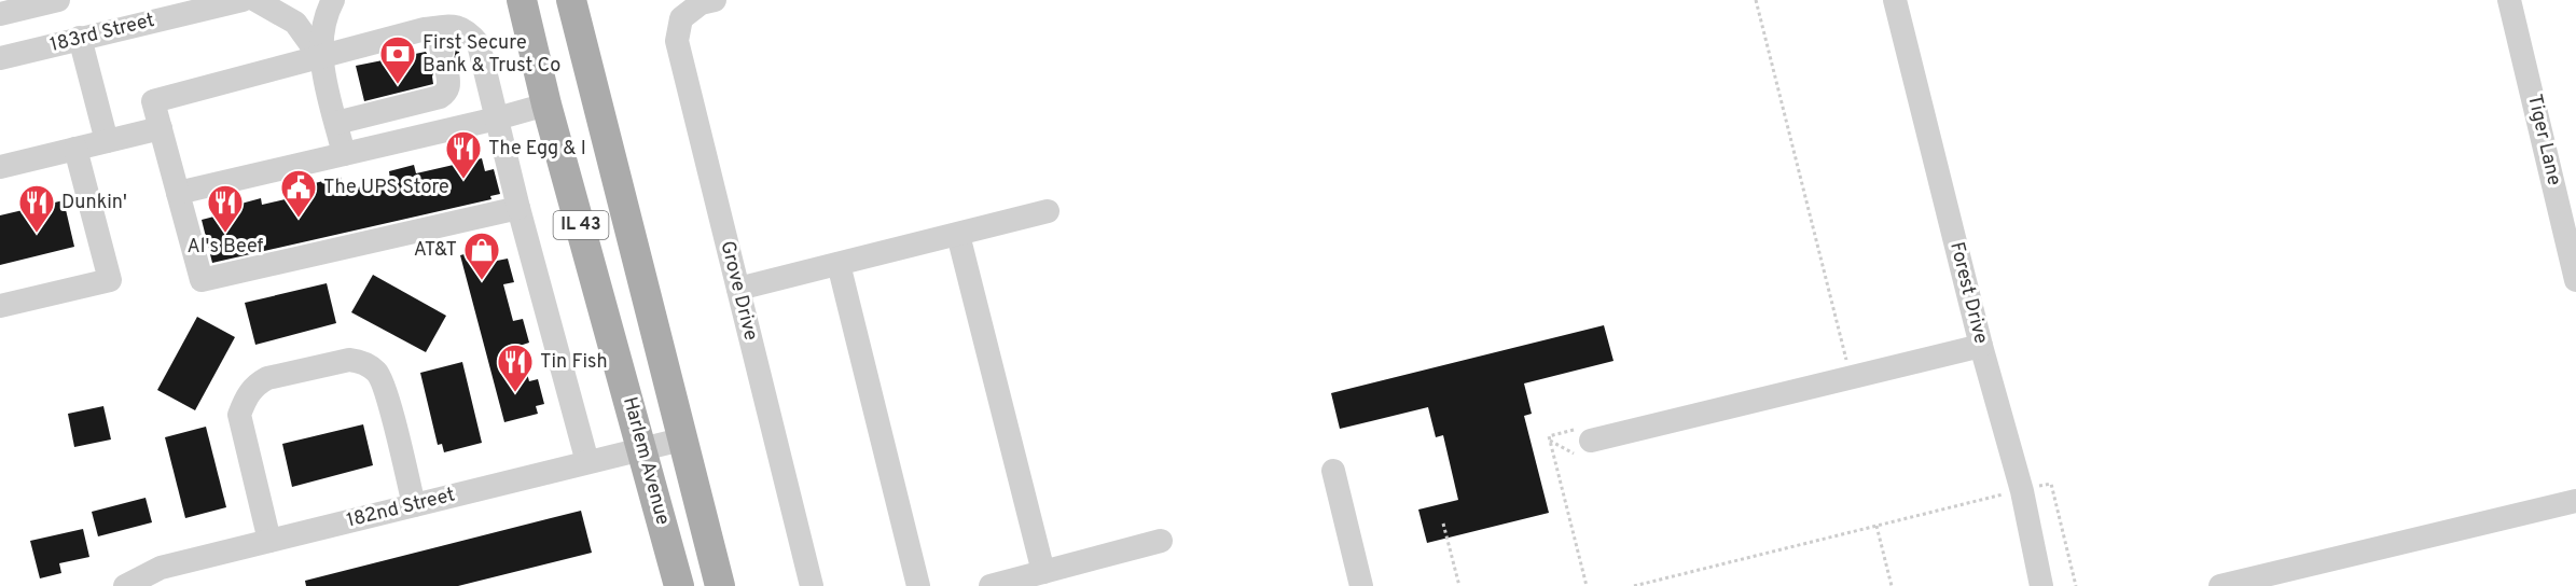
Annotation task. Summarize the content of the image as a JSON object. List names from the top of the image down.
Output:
{
  "streets": {
    "main road": ["IL 43", "Harlem Avenue"],
    "street": [
      "183rd Street",
      "Tiger Lane",
      "Grove Drive",
      "Forest Drive",
      "182nd Street"
    ]
  },
  "crossings": [
    ["Harlem Avenue", "182nd Street"]
  ],
  "places": {
    "bank": ["First Secure Bank & Trust Co"],
    "restaurant": [
      "The Egg & I",
      "Dunkin'",
      "Al's Beef",
      "Tin Fish"
    ],
    "public building": ["The UPS Store"],
    "shop": ["AT&T"]
  }
}
